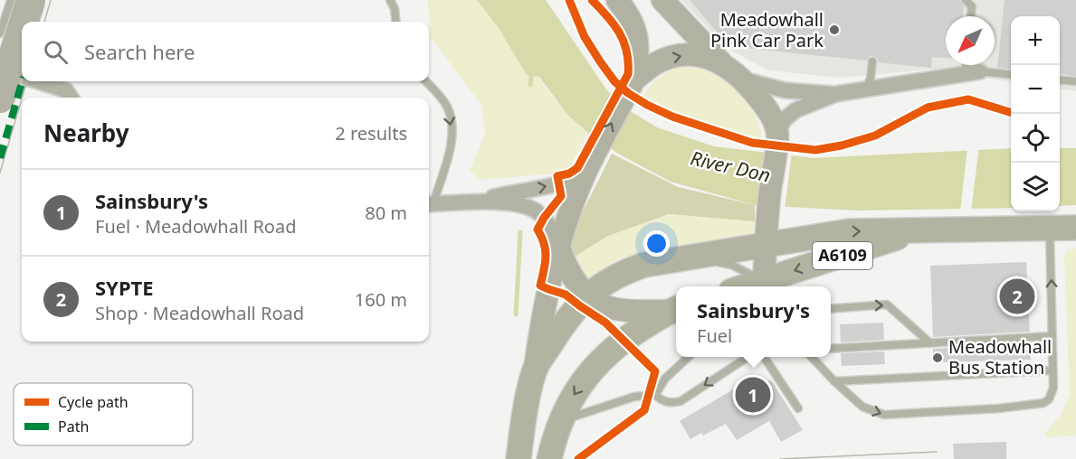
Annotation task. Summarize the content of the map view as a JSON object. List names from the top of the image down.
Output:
{
  "streets": {
    "main road": ["A6109"]
  },
  "water": ["River Don"],
  "places": ["Meadowhall Pink Car Park", "Meadowhall Bus Station"],
  "legend": ["Cycle path", "Path"],
  "north": "bottom left",
  "page": {
    "map_buttons": ["+", "−"],
    "search": "Search here",
    "heading": ["Nearby", "2 results"],
    "list": [
      {
        "mark": "1",
        "name": "Sainsbury's",
        "note": "Fuel · Meadowhall Road",
        "value": "80 m"
      },
      {
        "mark": "2",
        "name": "SYPTE",
        "note": "Shop · Meadowhall Road",
        "value": "160 m"
      }
    ],
    "pins": ["2", "1"],
    "popup": ["Sainsbury's", "Fuel"]
  }
}
